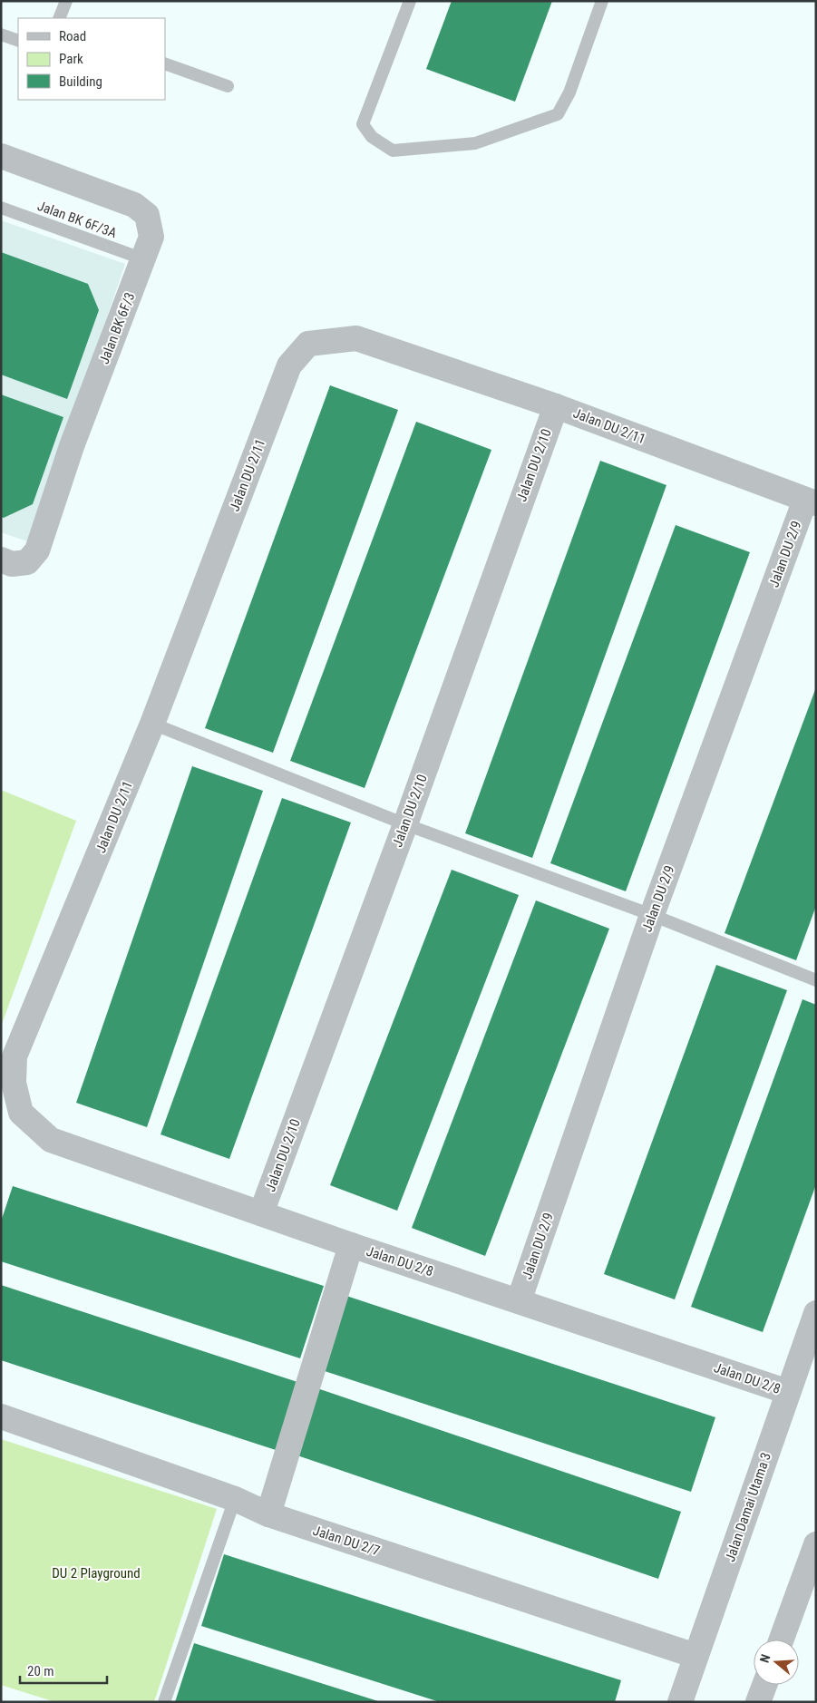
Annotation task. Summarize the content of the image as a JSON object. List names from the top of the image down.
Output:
{
  "streets": {
    "street": [
      "Jalan BK 6F/3",
      "Jalan DU 2/11",
      "Jalan DU 2/10",
      "Jalan DU 2/9",
      "Jalan DU 2/8",
      "Jalan Damai Utama 3",
      "Jalan DU 2/7"
    ],
    "lane": ["Jalan BK 6F/3A"]
  },
  "crossings": [
    ["Jalan BK 6F/3A", "Jalan BK 6F/3"],
    ["Jalan DU 2/11", "Jalan DU 2/10"],
    ["Jalan DU 2/11", "Jalan DU 2/9"],
    ["Jalan DU 2/11", "Jalan DU 2/8"],
    ["Jalan DU 2/10", "Jalan DU 2/8"],
    ["Jalan DU 2/9", "Jalan DU 2/8"],
    ["Jalan DU 2/8", "Jalan Damai Utama 3"],
    ["Jalan Damai Utama 3", "Jalan DU 2/7"]
  ],
  "parks": ["DU 2 Playground"],
  "legend": ["Road", "Park", "Building"],
  "scale_bar": "20 m",
  "north": "left"
}
